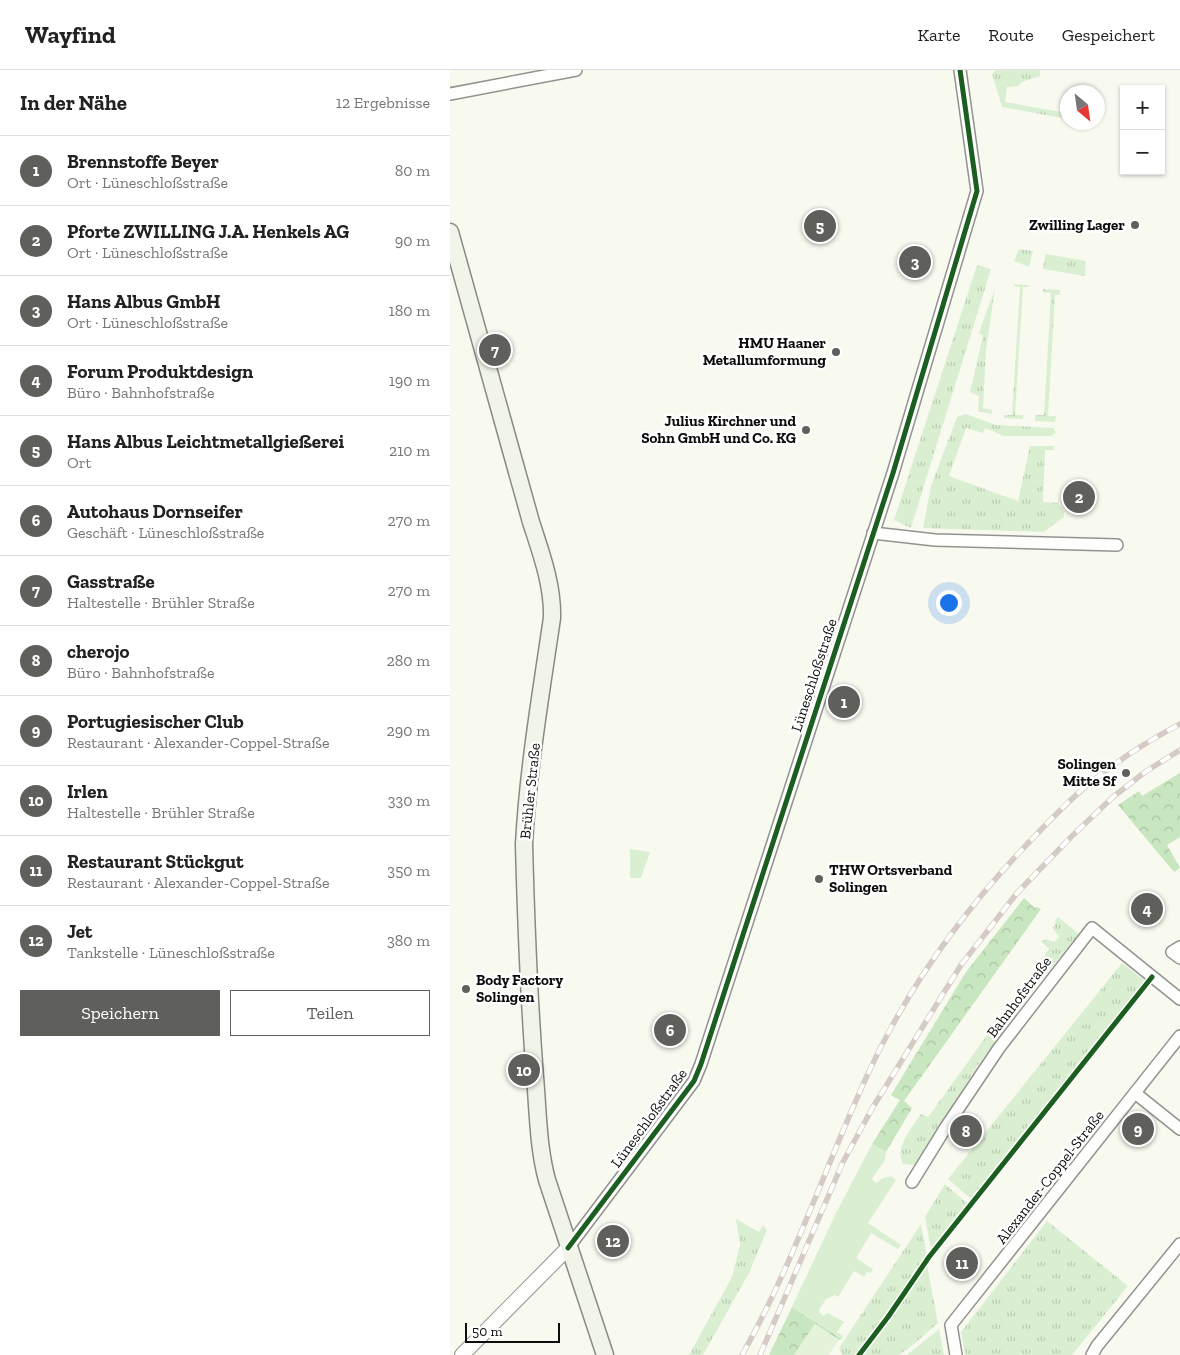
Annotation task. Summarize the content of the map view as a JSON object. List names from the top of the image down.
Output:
{
  "streets": {
    "main road": ["Brühler Straße"],
    "street": ["Lüneschloßstraße", "Bahnhofstraße", "Alexander-Coppel-Straße"]
  },
  "crossings": [
    ["Lüneschloßstraße", "Brühler Straße"]
  ],
  "places": [
    "Zwilling Lager",
    "HMU Haaner Metallumformung",
    "Julius Kirchner und Sohn GmbH und Co. KG",
    "Solingen Mitte Sf",
    "THW Ortsverband Solingen",
    "Body Factory Solingen"
  ],
  "scale_bar": "50 m",
  "north": "bottom right",
  "page": {
    "header": "Wayfind",
    "nav": ["Karte", "Route", "Gespeichert"],
    "heading": ["In der Nähe", "12 Ergebnisse"],
    "map_buttons": ["+", "−"],
    "list": [
      {
        "mark": "1",
        "name": "Brennstoffe Beyer",
        "note": "Ort · Lüneschloßstraße",
        "value": "80 m"
      },
      {
        "mark": "2",
        "name": "Pforte ZWILLING J.A. Henkels AG",
        "note": "Ort · Lüneschloßstraße",
        "value": "90 m"
      },
      {
        "mark": "3",
        "name": "Hans Albus GmbH",
        "note": "Ort · Lüneschloßstraße",
        "value": "180 m"
      },
      {
        "mark": "4",
        "name": "Forum Produktdesign",
        "note": "Büro · Bahnhofstraße",
        "value": "190 m"
      },
      {
        "mark": "5",
        "name": "Hans Albus Leichtmetallgießerei",
        "note": "Ort",
        "value": "210 m"
      },
      {
        "mark": "6",
        "name": "Autohaus Dornseifer",
        "note": "Geschäft · Lüneschloßstraße",
        "value": "270 m"
      },
      {
        "mark": "7",
        "name": "Gasstraße",
        "note": "Haltestelle · Brühler Straße",
        "value": "270 m"
      },
      {
        "mark": "8",
        "name": "cherojo",
        "note": "Büro · Bahnhofstraße",
        "value": "280 m"
      },
      {
        "mark": "9",
        "name": "Portugiesischer Club",
        "note": "Restaurant · Alexander-Coppel-Straße",
        "value": "290 m"
      },
      {
        "mark": "10",
        "name": "Irlen",
        "note": "Haltestelle · Brühler Straße",
        "value": "330 m"
      },
      {
        "mark": "11",
        "name": "Restaurant Stückgut",
        "note": "Restaurant · Alexander-Coppel-Straße",
        "value": "350 m"
      },
      {
        "mark": "12",
        "name": "Jet",
        "note": "Tankstelle · Lüneschloßstraße",
        "value": "380 m"
      }
    ],
    "pins": [
      "5",
      "3",
      "7",
      "2",
      "1",
      "4",
      "6",
      "10",
      "9",
      "8",
      "12",
      "11"
    ],
    "buttons": ["Speichern", "Teilen"],
    "scale": "50 m"
  }
}
